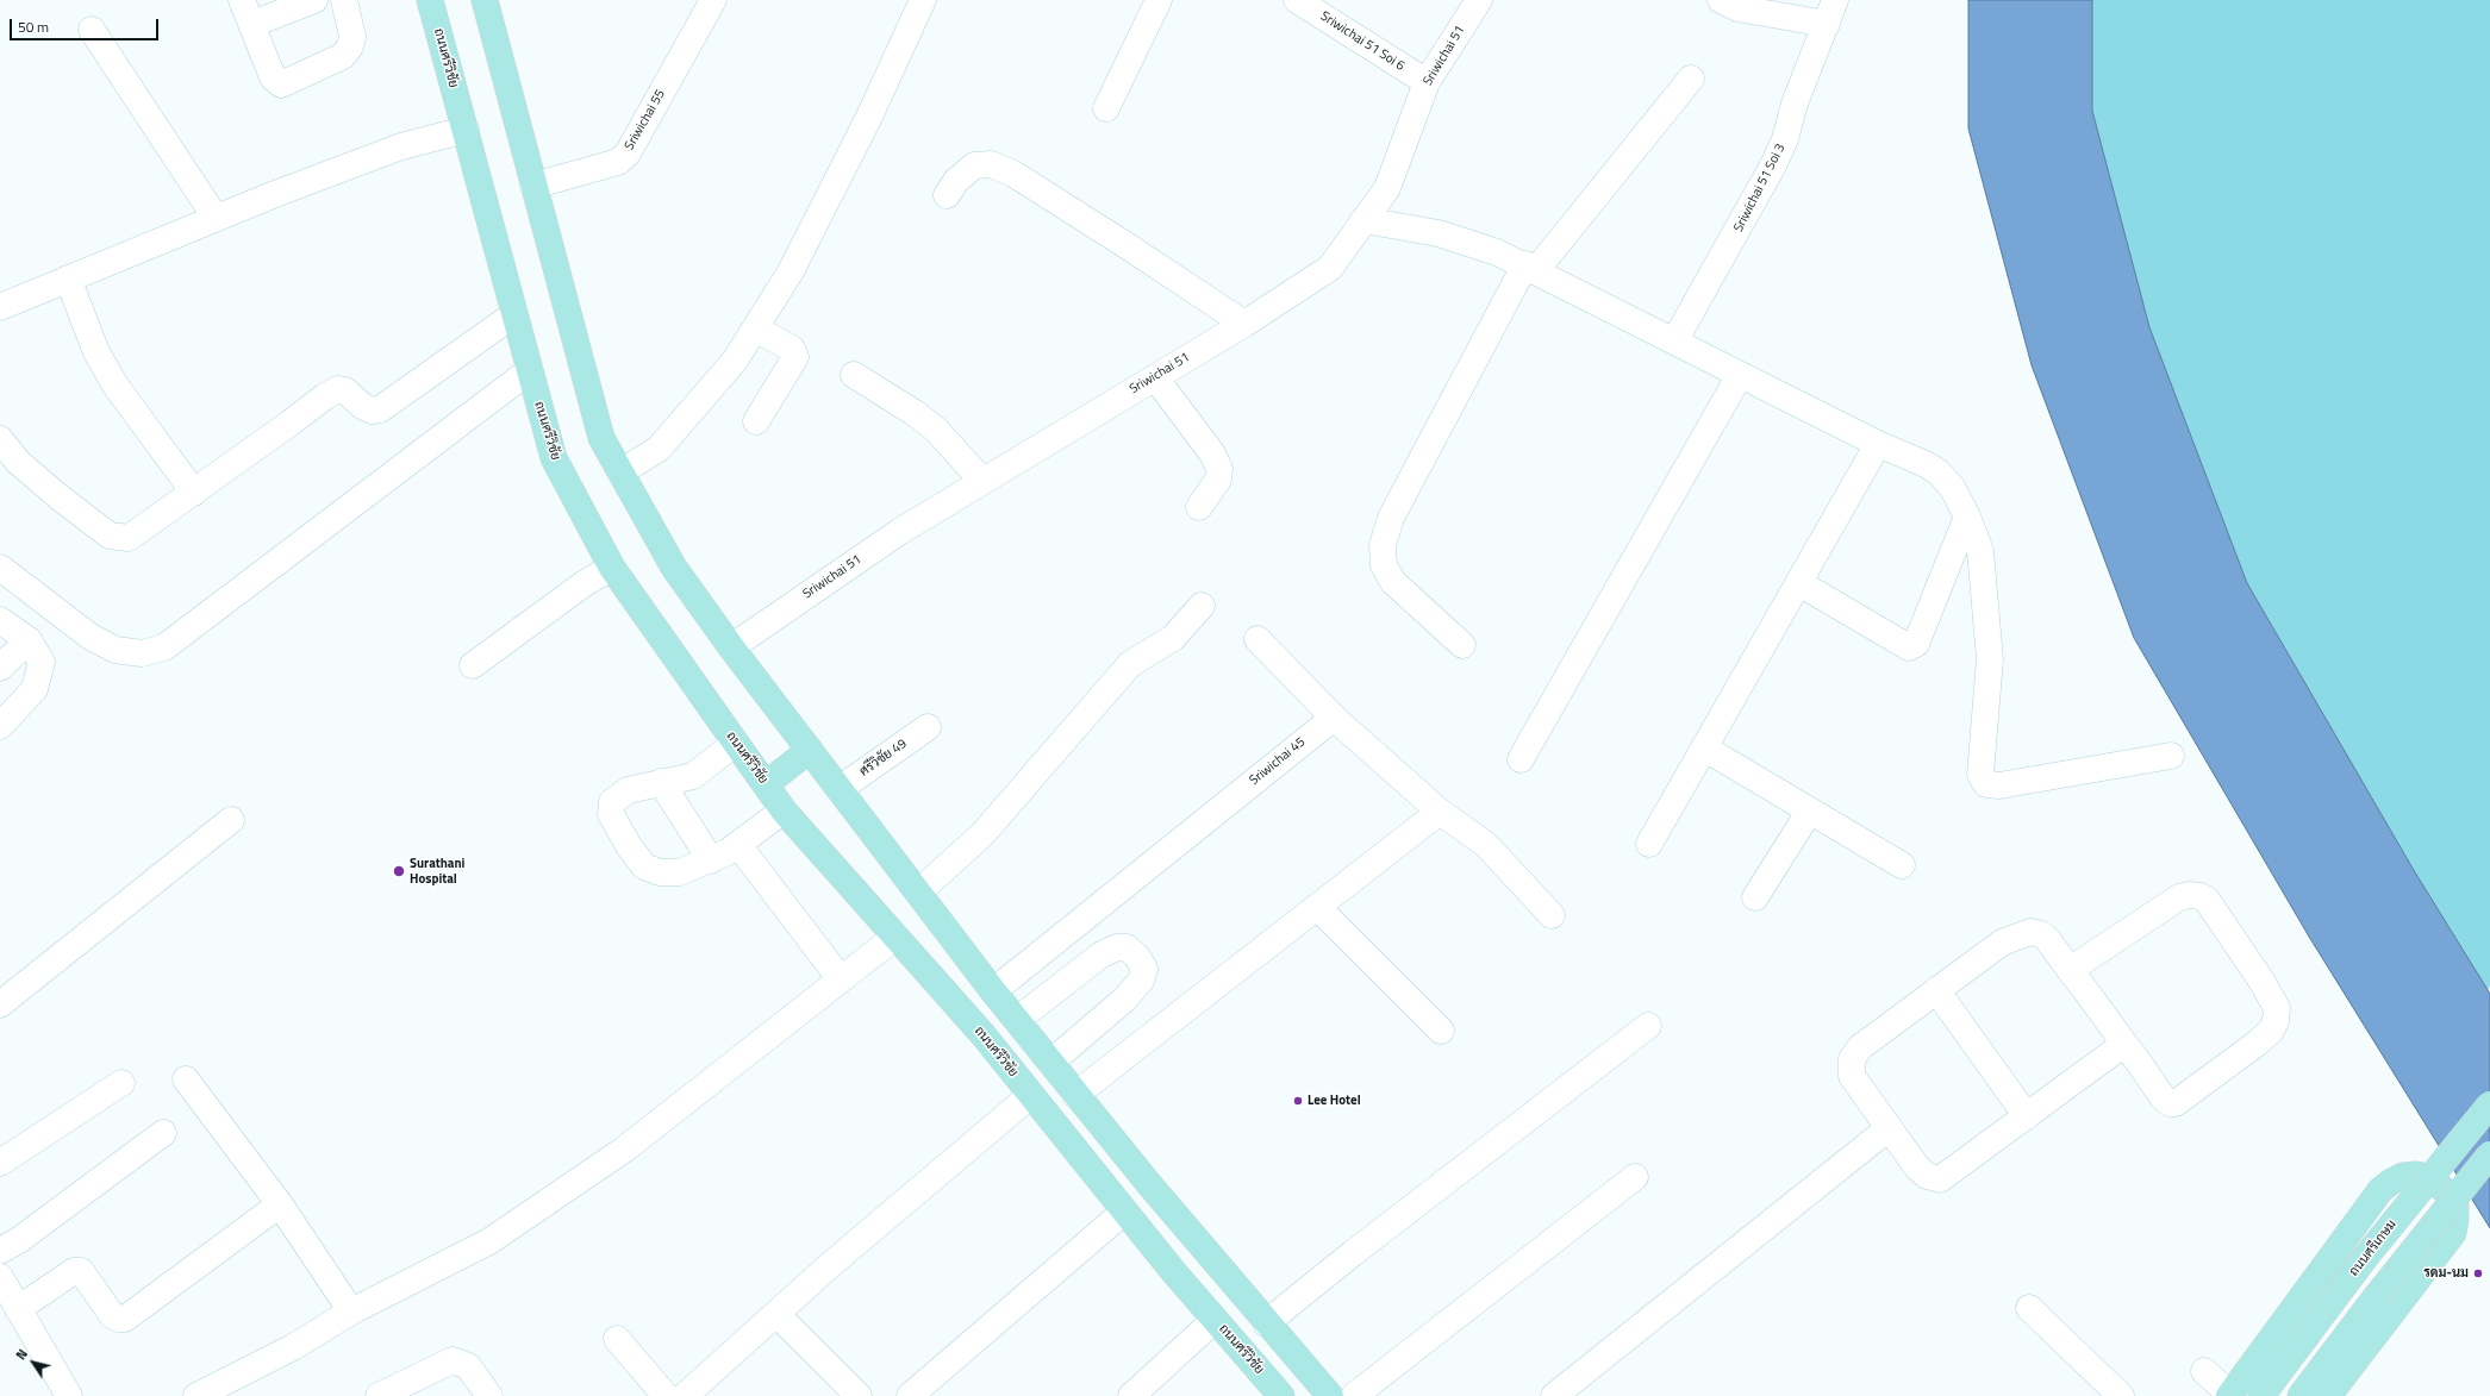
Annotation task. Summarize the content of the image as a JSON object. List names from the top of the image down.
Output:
{
  "streets": {
    "main road": ["ถนนศรีวิชัย", "ถนนศรีเกษม"],
    "street": [
      "Sriwichai 51 Soi 6",
      "Sriwichai 51",
      "Sriwichai 55",
      "Sriwichai 51 Soi 3",
      "ศรีวิชัย 49",
      "Sriwichai 45"
    ]
  },
  "crossings": [
    ["Sriwichai 51 Soi 6", "Sriwichai 51"]
  ],
  "places": ["Surathani Hospital", "Lee Hotel", "รดม-นม"],
  "scale_bar": "50 m",
  "north": "top left"
}
